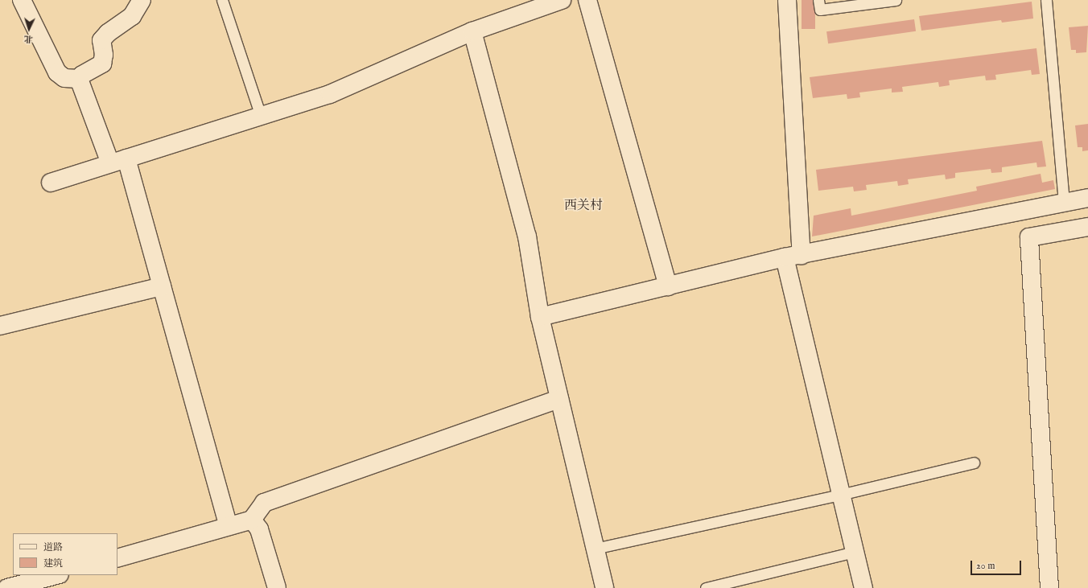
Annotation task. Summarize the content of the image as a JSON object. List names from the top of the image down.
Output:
{
  "districts": ["西关村"],
  "legend": ["道路", "建筑"],
  "scale_bar": "20 m",
  "north": "bottom"
}
